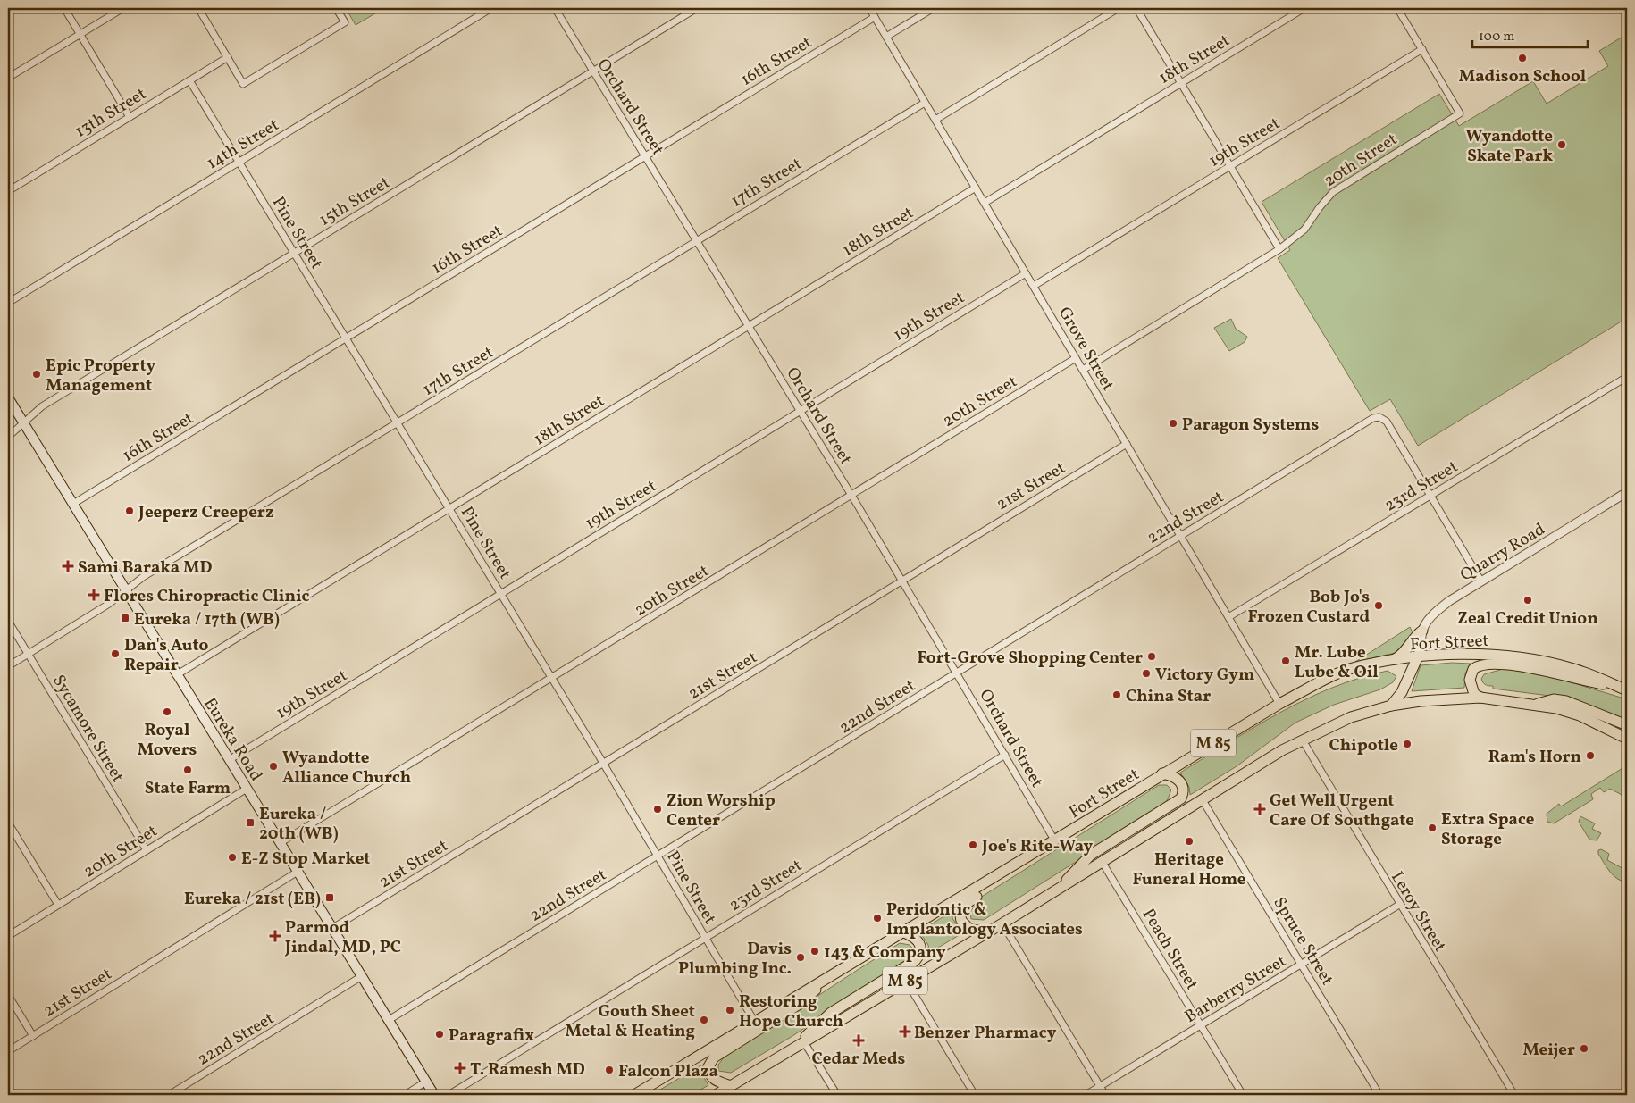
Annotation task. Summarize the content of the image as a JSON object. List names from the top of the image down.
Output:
{
  "streets": {
    "main road": ["Fort Street", "Eureka Road", "M 85"],
    "street": [
      "18th Street",
      "16th Street",
      "Orchard Street",
      "13th Street",
      "19th Street",
      "14th Street",
      "20th Street",
      "17th Street",
      "15th Street",
      "Pine Street",
      "Grove Street",
      "21st Street",
      "23rd Street",
      "22nd Street",
      "Quarry Road",
      "Sycamore Street",
      "Leroy Street",
      "Spruce Street",
      "Peach Street",
      "Barberry Street"
    ]
  },
  "crossings": [
    ["18th Street", "Orchard Street"],
    ["18th Street", "Pine Street"],
    ["18th Street", "Grove Street"],
    ["18th Street", "Eureka Road"],
    ["16th Street", "Orchard Street"],
    ["16th Street", "Pine Street"],
    ["16th Street", "Grove Street"],
    ["16th Street", "Eureka Road"],
    ["Orchard Street", "19th Street"],
    ["Orchard Street", "20th Street"],
    ["Orchard Street", "17th Street"],
    ["Orchard Street", "15th Street"],
    ["Orchard Street", "21st Street"],
    ["Orchard Street", "23rd Street"],
    ["Orchard Street", "22nd Street"],
    ["Orchard Street", "Fort Street"],
    ["13th Street", "Pine Street"],
    ["19th Street", "20th Street"],
    ["19th Street", "Pine Street"],
    ["19th Street", "Grove Street"],
    ["19th Street", "Eureka Road"],
    ["14th Street", "Pine Street"],
    ["20th Street", "Pine Street"],
    ["20th Street", "Grove Street"],
    ["20th Street", "Sycamore Street"],
    ["20th Street", "Eureka Road"],
    ["17th Street", "Pine Street"],
    ["17th Street", "Grove Street"],
    ["17th Street", "Sycamore Street"],
    ["17th Street", "Eureka Road"],
    ["15th Street", "Pine Street"],
    ["15th Street", "Eureka Road"],
    ["Pine Street", "21st Street"],
    ["Pine Street", "23rd Street"],
    ["Pine Street", "22nd Street"],
    ["Pine Street", "Fort Street"],
    ["Grove Street", "21st Street"],
    ["Grove Street", "23rd Street"],
    ["Grove Street", "22nd Street"],
    ["Grove Street", "Fort Street"],
    ["21st Street", "Eureka Road"],
    ["23rd Street", "22nd Street"],
    ["22nd Street", "Eureka Road"],
    ["Quarry Road", "Fort Street"],
    ["M 85", "Leroy Street"],
    ["M 85", "Spruce Street"],
    ["M 85", "Peach Street"],
    ["Leroy Street", "Barberry Street"],
    ["Spruce Street", "Barberry Street"],
    ["Peach Street", "Barberry Street"]
  ],
  "places": {
    "other": [
      "Madison School",
      "Wyandotte Skate Park",
      "Epic Property Management",
      "Paragon Systems",
      "Jeeperz Creeperz",
      "Zeal Credit Union",
      "Bob Jo's Frozen Custard",
      "Dan's Auto Repair",
      "Fort-Grove Shopping Center",
      "Mr. Lube Lube & Oil",
      "Victory Gym",
      "China Star",
      "Royal Movers",
      "Chipotle",
      "Ram's Horn",
      "Wyandotte Alliance Church",
      "State Farm",
      "Zion Worship Center",
      "Extra Space Storage",
      "Heritage Funeral Home",
      "Joe's Rite-Way",
      "E-Z Stop Market",
      "Peridontic & Implantology Associates",
      "143 & Company",
      "Davis Plumbing Inc.",
      "Restoring Hope Church",
      "Gouth Sheet Metal & Heating",
      "Paragrafix",
      "Meijer",
      "Falcon Plaza"
    ],
    "health": [
      "Sami Baraka MD",
      "Flores Chiropractic Clinic",
      "Get Well Urgent Care Of Southgate",
      "Parmod Jindal, MD, PC",
      "Benzer Pharmacy",
      "Cedar Meds",
      "T. Ramesh MD"
    ],
    "transit": ["Eureka / 17th (WB)", "Eureka / 20th (WB)", "Eureka / 21st (EB)"]
  },
  "scale_bar": "100 m"
}
